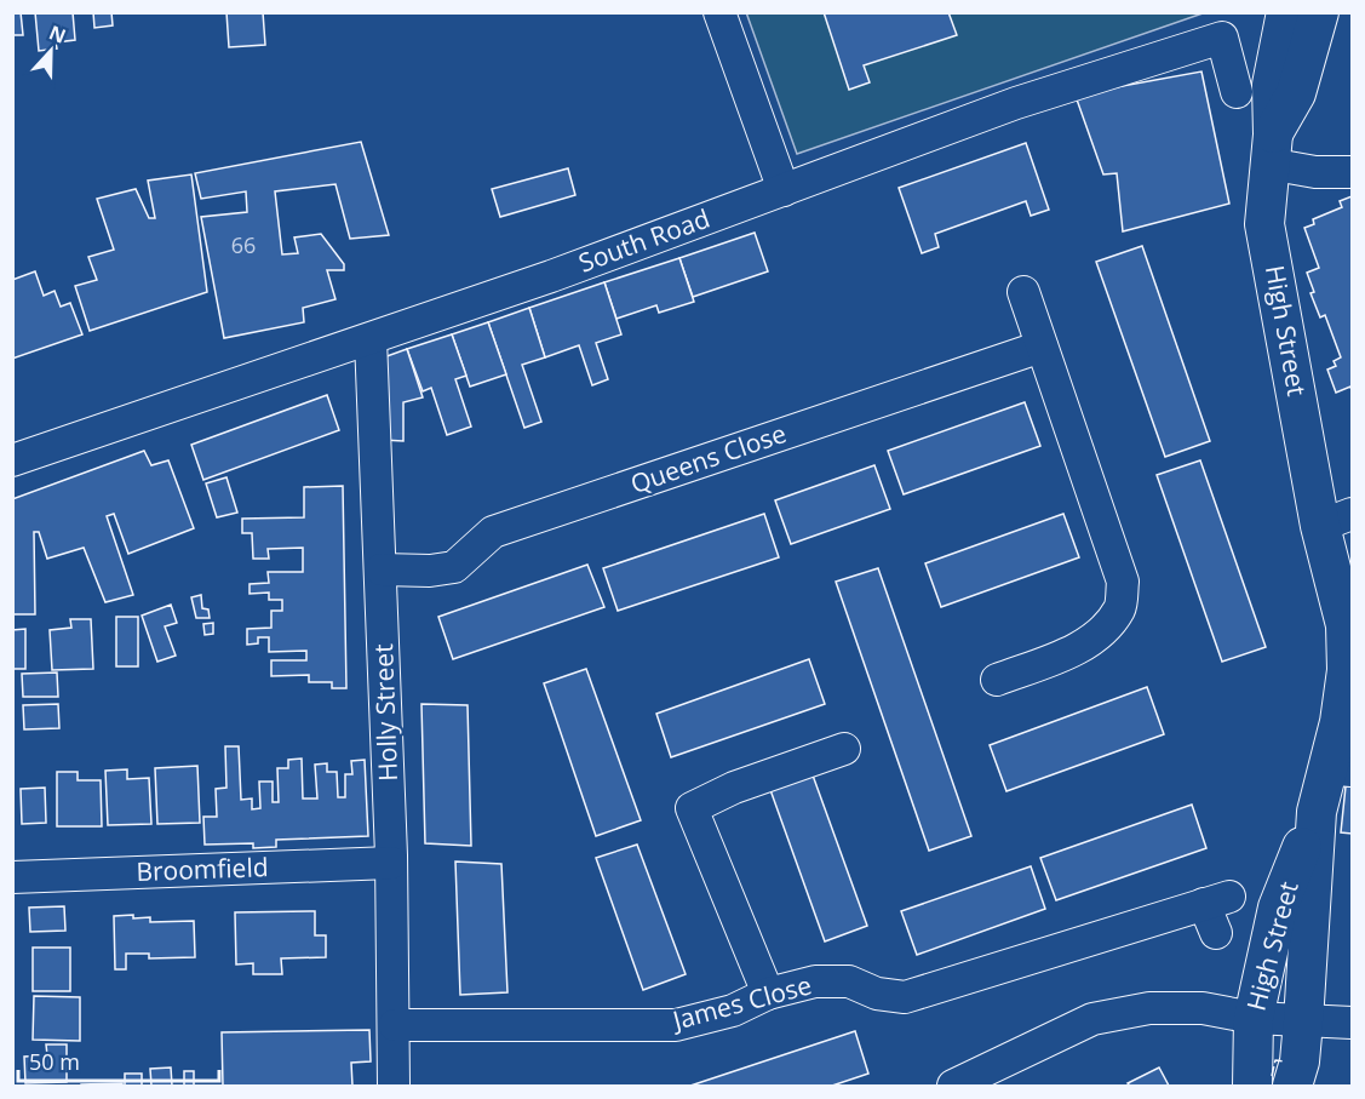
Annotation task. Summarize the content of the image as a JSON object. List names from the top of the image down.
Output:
{
  "streets": {
    "main road": ["High Street"],
    "street": [
      "South Road",
      "Queens Close",
      "Holly Street",
      "Broomfield",
      "James Close"
    ]
  },
  "crossings": [
    ["South Road", "Holly Street"],
    ["Queens Close", "Holly Street"],
    ["Holly Street", "Broomfield"],
    ["Holly Street", "James Close"]
  ],
  "house_numbers": ["66"],
  "scale_bar": "50 m",
  "north": "top"
}
